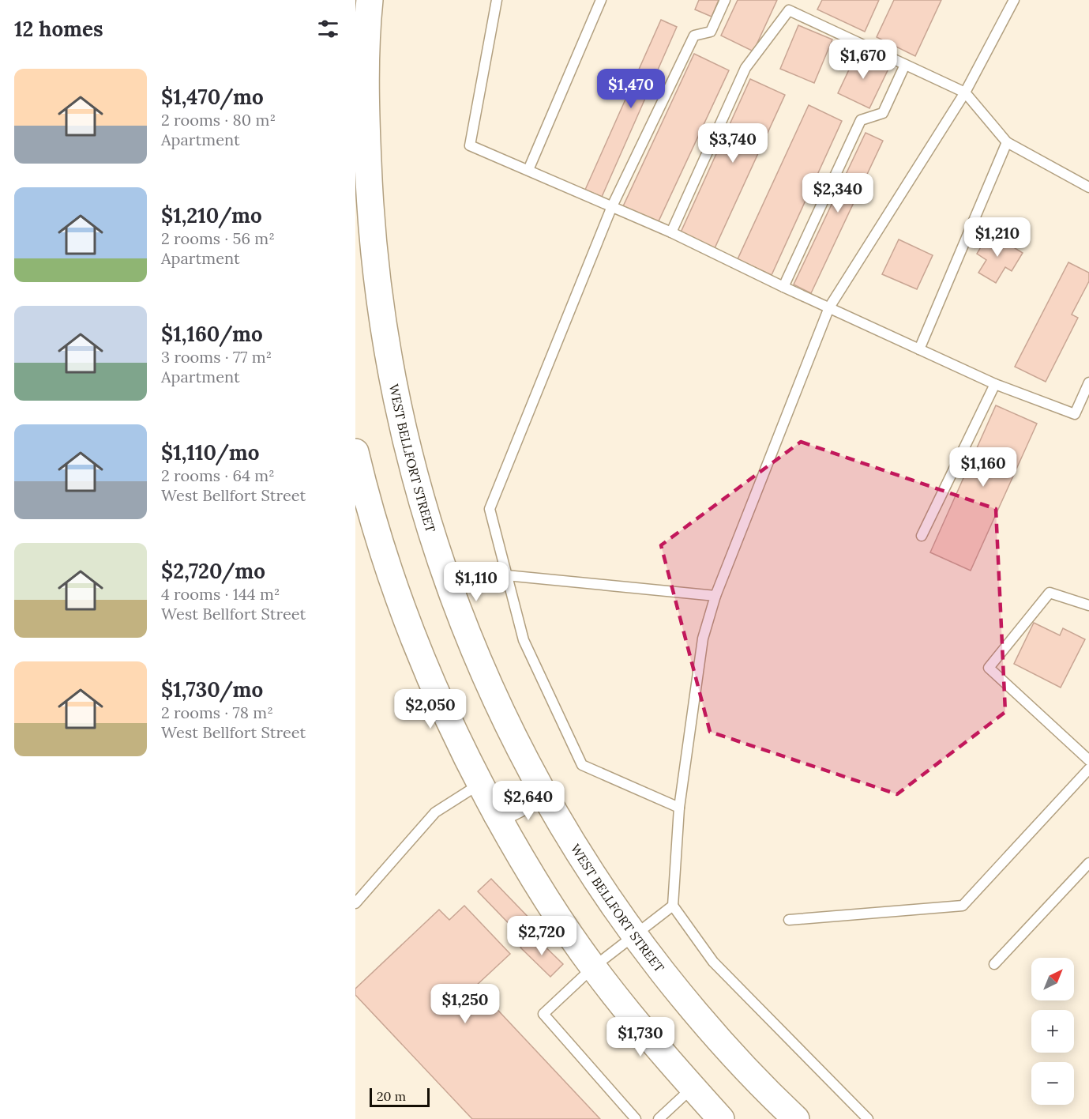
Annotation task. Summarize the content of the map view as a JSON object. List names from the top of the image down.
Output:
{
  "streets": {
    "main road": ["WEST BELLFORT STREET"]
  },
  "scale_bar": "20 m",
  "north": "top right",
  "page": {
    "heading": "12 homes",
    "price": [
      "$1,670",
      "$1,470",
      "$3,740",
      "$2,340",
      "$1,210",
      "$1,160",
      "$1,110",
      "$2,050",
      "$2,640",
      "$2,720",
      "$1,250",
      "$1,730"
    ],
    "list": [
      {
        "name": "$1,470/mo",
        "note": "2 rooms · 80 m² · Apartment"
      },
      {
        "name": "$1,210/mo",
        "note": "2 rooms · 56 m² · Apartment"
      },
      {
        "name": "$1,160/mo",
        "note": "3 rooms · 77 m² · Apartment"
      },
      {
        "name": "$1,110/mo",
        "note": "2 rooms · 64 m² · West Bellfort Street"
      },
      {
        "name": "$2,720/mo",
        "note": "4 rooms · 144 m² · West Bellfort Street"
      },
      {
        "name": "$1,730/mo",
        "note": "2 rooms · 78 m² · West Bellfort Street"
      }
    ],
    "map_buttons": ["+", "−"],
    "scale": "20 m"
  }
}
